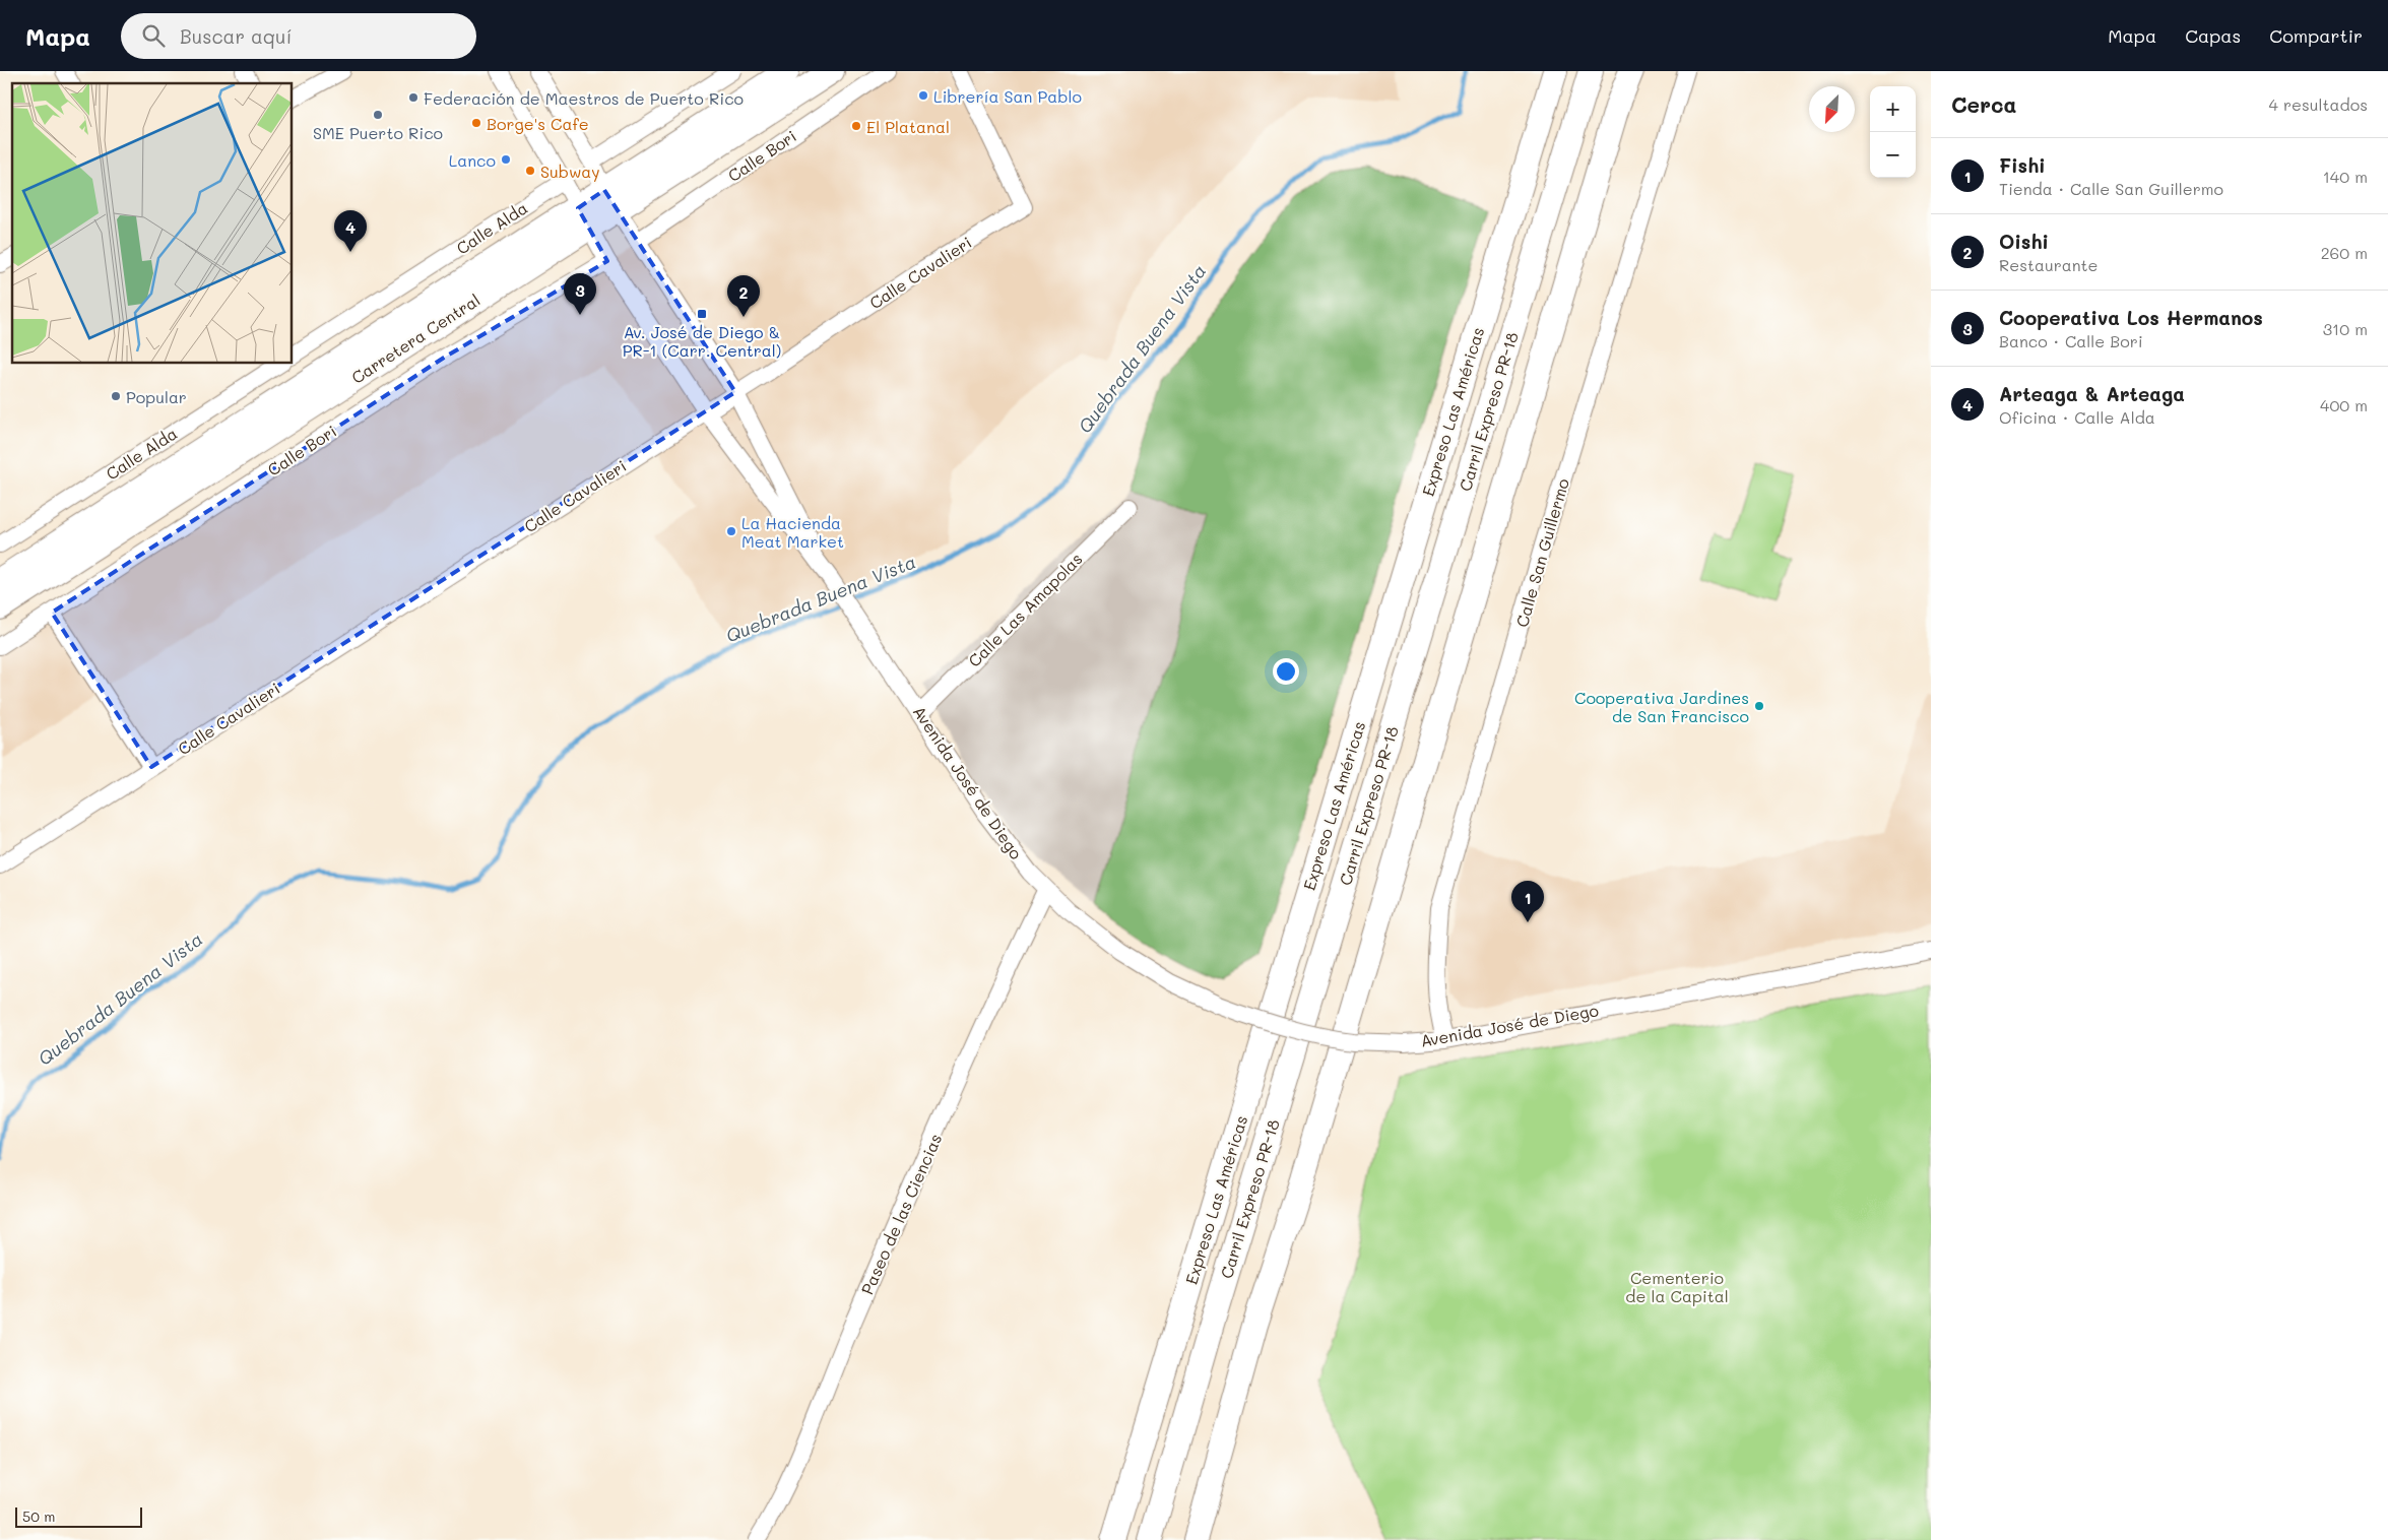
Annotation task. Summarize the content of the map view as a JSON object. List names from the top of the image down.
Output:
{
  "streets": {
    "highway": ["Carretera Central", "Expreso Las Américas", "Carril Expreso PR-18"],
    "street": [
      "Calle Bori",
      "Calle Alda",
      "Calle Cavalieri",
      "Calle San Guillermo",
      "Calle Las Amapolas",
      "Avenida José de Diego",
      "Paseo de las Ciencias"
    ]
  },
  "crossings": [
    ["Calle Bori", "Avenida José de Diego"],
    ["Calle Alda", "Avenida José de Diego"],
    ["Calle Cavalieri", "Avenida José de Diego"],
    ["Carretera Central", "Avenida José de Diego"],
    ["Calle San Guillermo", "Avenida José de Diego"],
    ["Calle Las Amapolas", "Avenida José de Diego"],
    ["Avenida José de Diego", "Paseo de las Ciencias"]
  ],
  "water": ["Quebrada Buena Vista"],
  "parks": ["Cementerio de la Capital"],
  "places": {
    "other": [
      "Librería San Pablo",
      "Federación de Maestros de Puerto Rico",
      "SME Puerto Rico",
      "Borge's Cafe",
      "El Platanal",
      "Lanco",
      "Subway",
      "Popular",
      "La Hacienda Meat Market",
      "Cooperativa Jardines de San Francisco"
    ],
    "transit": ["Av. José de Diego & PR-1 (Carr. Central)"]
  },
  "scale_bar": "50 m",
  "north": "bottom left",
  "page": {
    "header": "Mapa",
    "search": "Buscar aquí",
    "nav": ["Mapa", "Capas", "Compartir"],
    "heading": ["Cerca", "4 resultados"],
    "map_buttons": ["+", "−"],
    "list": [
      {
        "mark": "1",
        "name": "Fishi",
        "note": "Tienda · Calle San Guillermo",
        "value": "140 m"
      },
      {
        "mark": "2",
        "name": "Oishi",
        "note": "Restaurante",
        "value": "260 m"
      },
      {
        "mark": "3",
        "name": "Cooperativa Los Hermanos",
        "note": "Banco · Calle Bori",
        "value": "310 m"
      },
      {
        "mark": "4",
        "name": "Arteaga & Arteaga",
        "note": "Oficina · Calle Alda",
        "value": "400 m"
      }
    ],
    "pins": [
      "4",
      "3",
      "2",
      "1"
    ],
    "scale": "50 m"
  }
}
